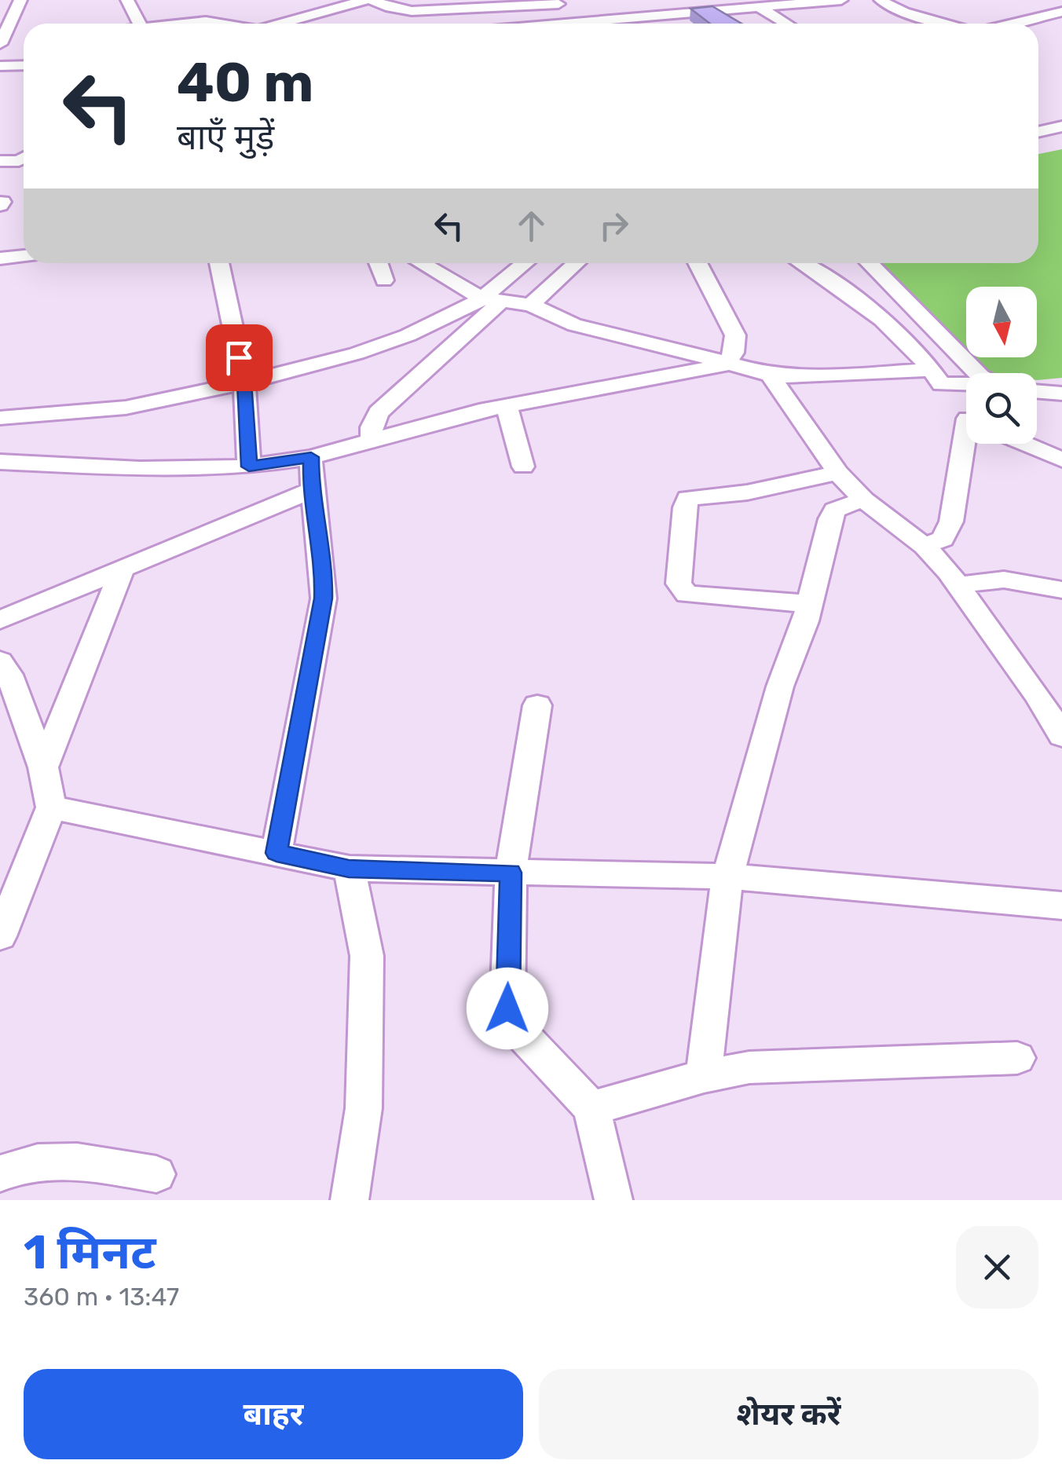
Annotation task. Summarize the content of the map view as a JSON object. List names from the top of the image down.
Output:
{
  "north": "bottom",
  "page": {
    "turn": ["40 m", "बाएँ मुड़ें"],
    "heading": ["1 मिनट", "360 m · 13:47"],
    "buttons": ["बाहर", "शेयर करें"]
  }
}
